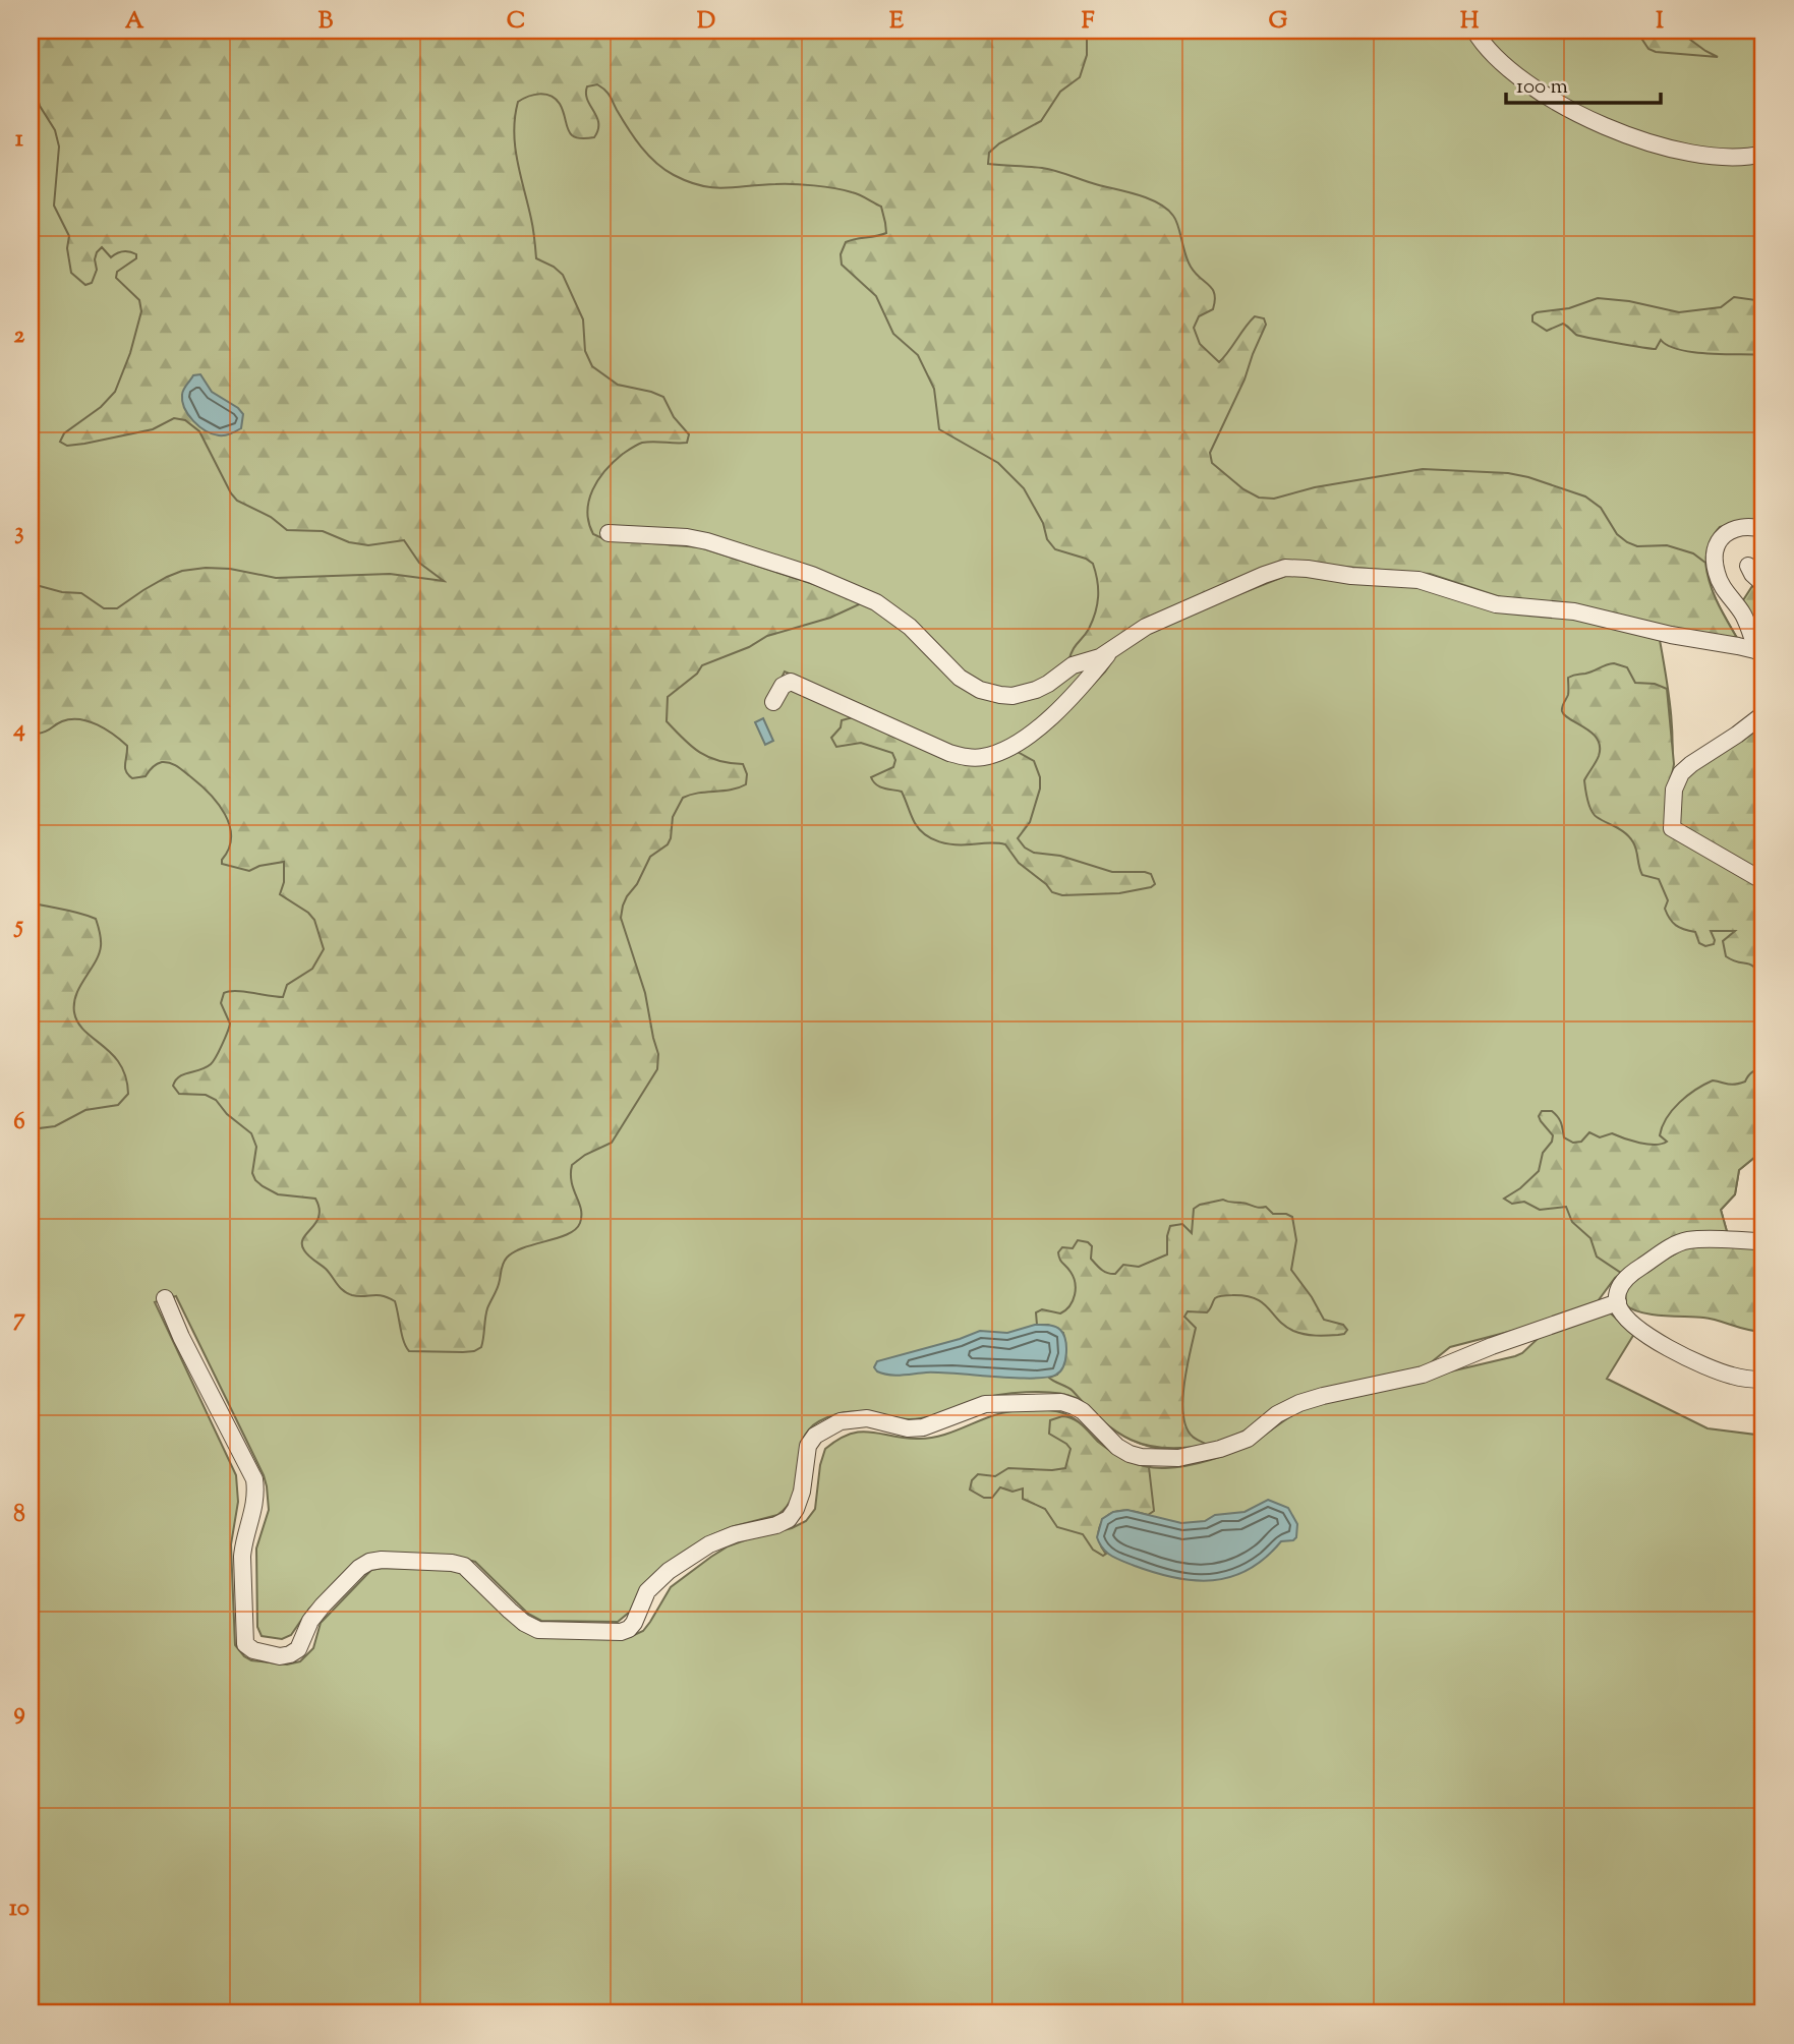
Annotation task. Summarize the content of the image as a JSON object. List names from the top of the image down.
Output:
{
  "scale_bar": "100 m",
  "grid": {
    "columns": [
      "A",
      "B",
      "C",
      "D",
      "E",
      "F",
      "G",
      "H",
      "I"
    ],
    "rows": [
      "1",
      "2",
      "3",
      "4",
      "5",
      "6",
      "7",
      "8",
      "9",
      "10"
    ]
  }
}
